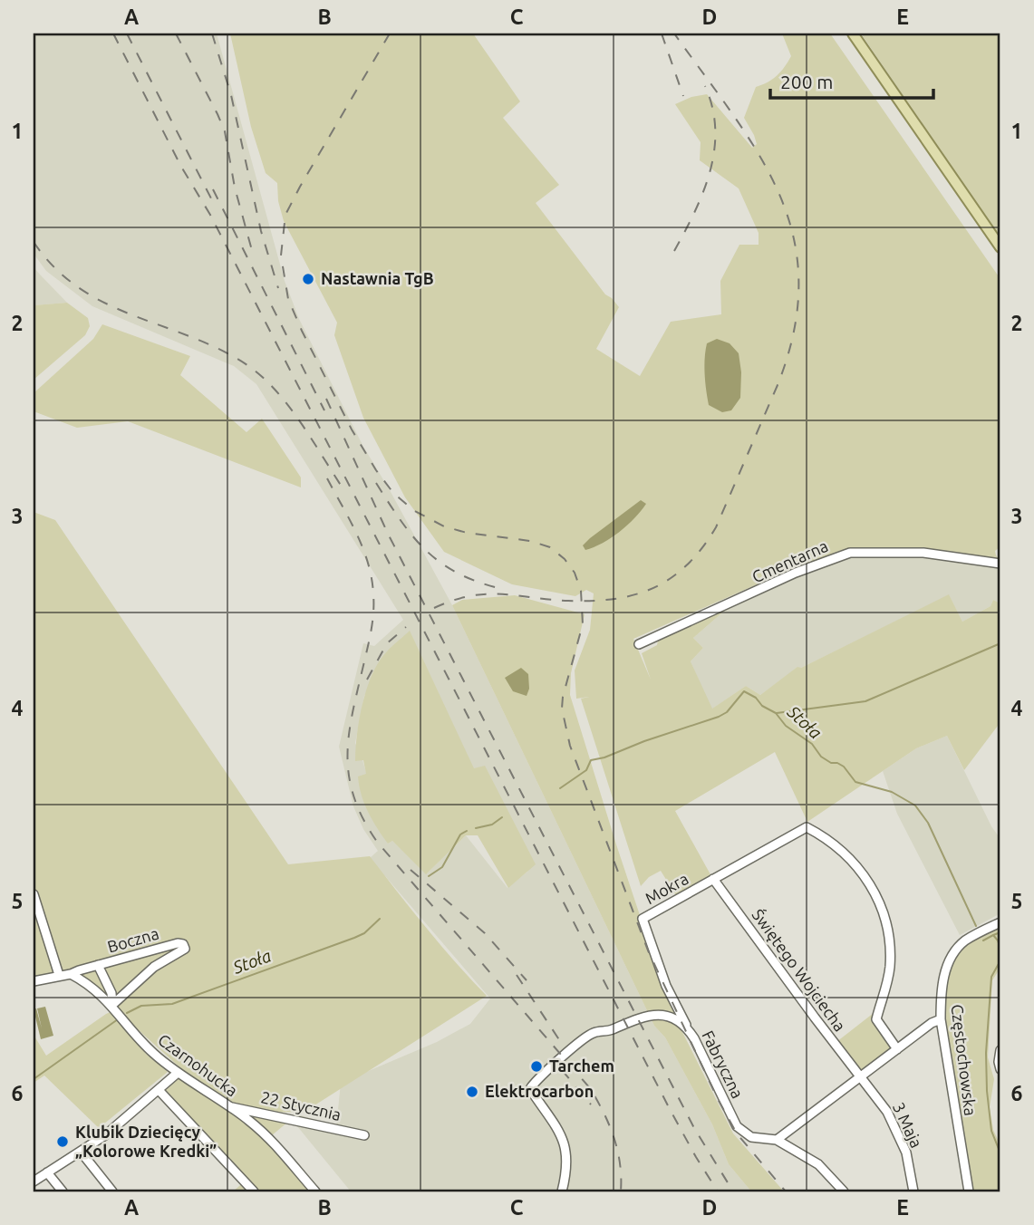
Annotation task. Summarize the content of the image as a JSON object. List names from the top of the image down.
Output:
{
  "streets": {
    "street": [
      "Cmentarna",
      "Mokra",
      "Boczna",
      "Świętego Wojciecha",
      "Częstochowska",
      "Fabryczna",
      "Czarnohucka",
      "22 Stycznia",
      "3 Maja"
    ]
  },
  "crossings": [
    ["Mokra", "Świętego Wojciecha"],
    ["Mokra", "Fabryczna"],
    ["Boczna", "Czarnohucka"],
    ["Świętego Wojciecha", "3 Maja"],
    ["Czarnohucka", "22 Stycznia"]
  ],
  "water": ["Stoła"],
  "places": [
    "Nastawnia TgB",
    "Tarchem",
    "Elektrocarbon",
    "Klubik Dziecięcy „Kolorowe Kredki”"
  ],
  "scale_bar": "200 m",
  "grid": {
    "columns": [
      "A",
      "B",
      "C",
      "D",
      "E"
    ],
    "rows": [
      "1",
      "2",
      "3",
      "4",
      "5",
      "6"
    ]
  }
}
